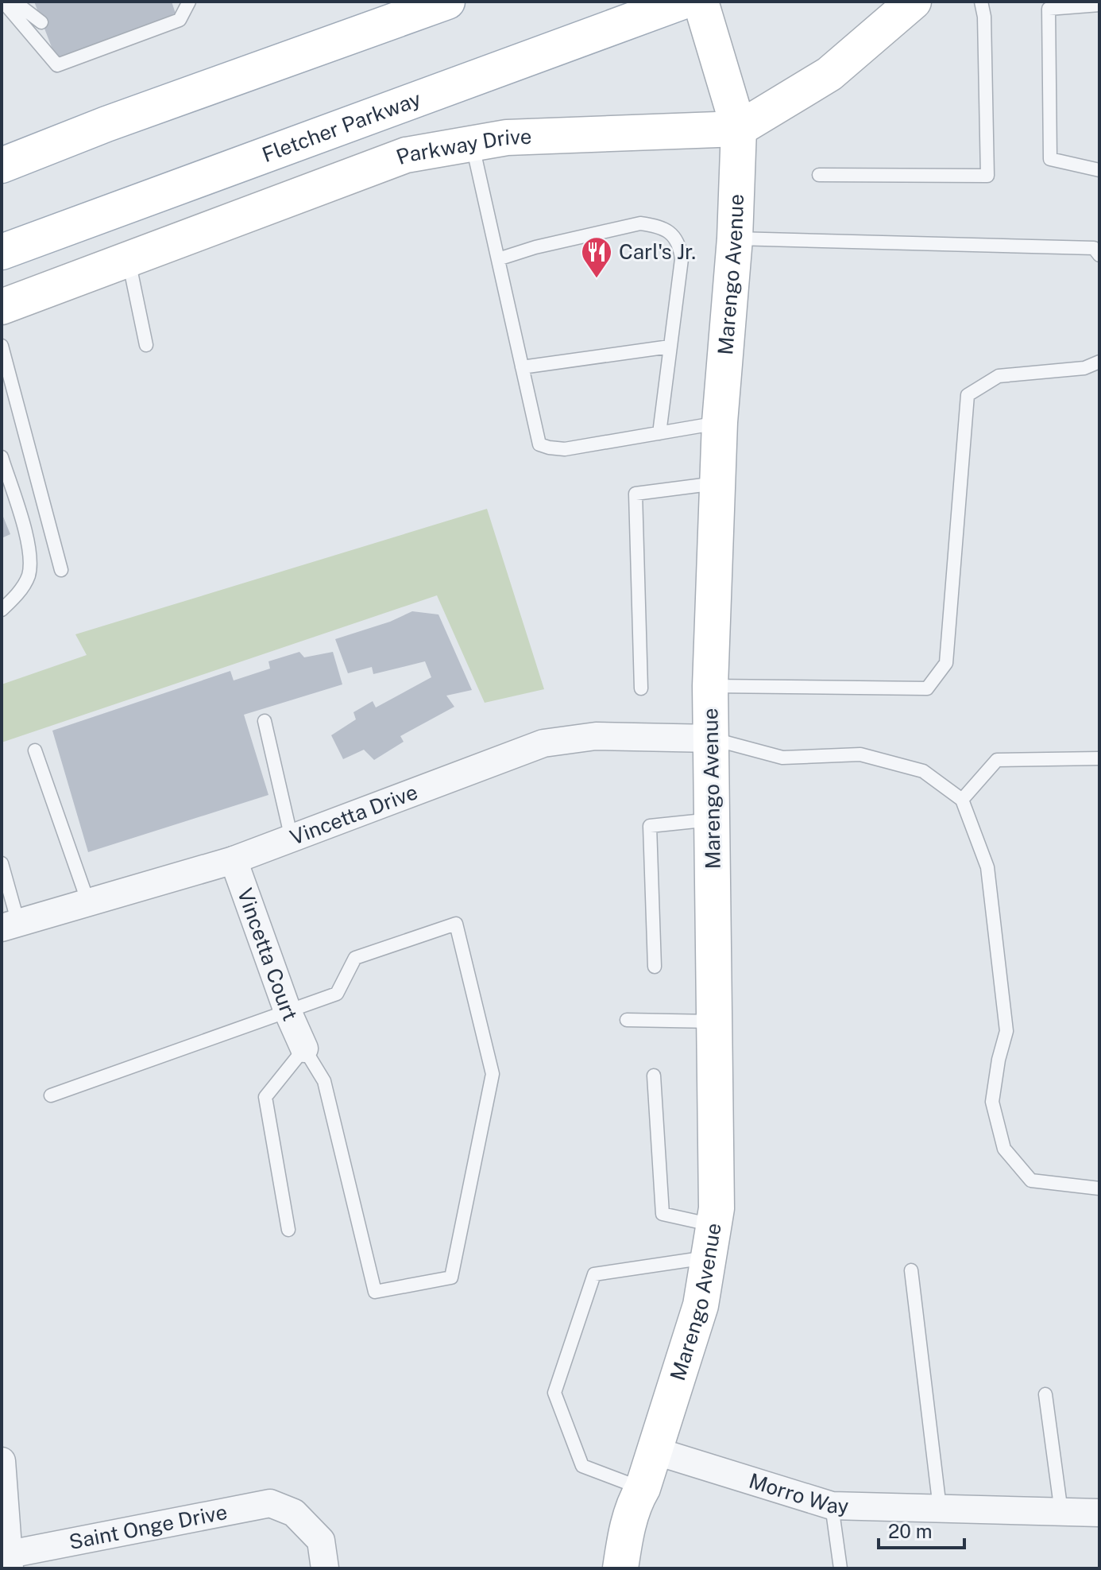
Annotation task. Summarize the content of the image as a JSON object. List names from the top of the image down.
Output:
{
  "streets": {
    "street": [
      "Fletcher Parkway",
      "Parkway Drive",
      "Marengo Avenue",
      "Vincetta Drive",
      "Vincetta Court",
      "Morro Way",
      "Saint Onge Drive"
    ]
  },
  "crossings": [
    ["Parkway Drive", "Marengo Avenue"],
    ["Marengo Avenue", "Vincetta Drive"],
    ["Marengo Avenue", "Morro Way"],
    ["Vincetta Drive", "Vincetta Court"]
  ],
  "places": {
    "restaurant": ["Carl's Jr."]
  },
  "scale_bar": "20 m"
}
